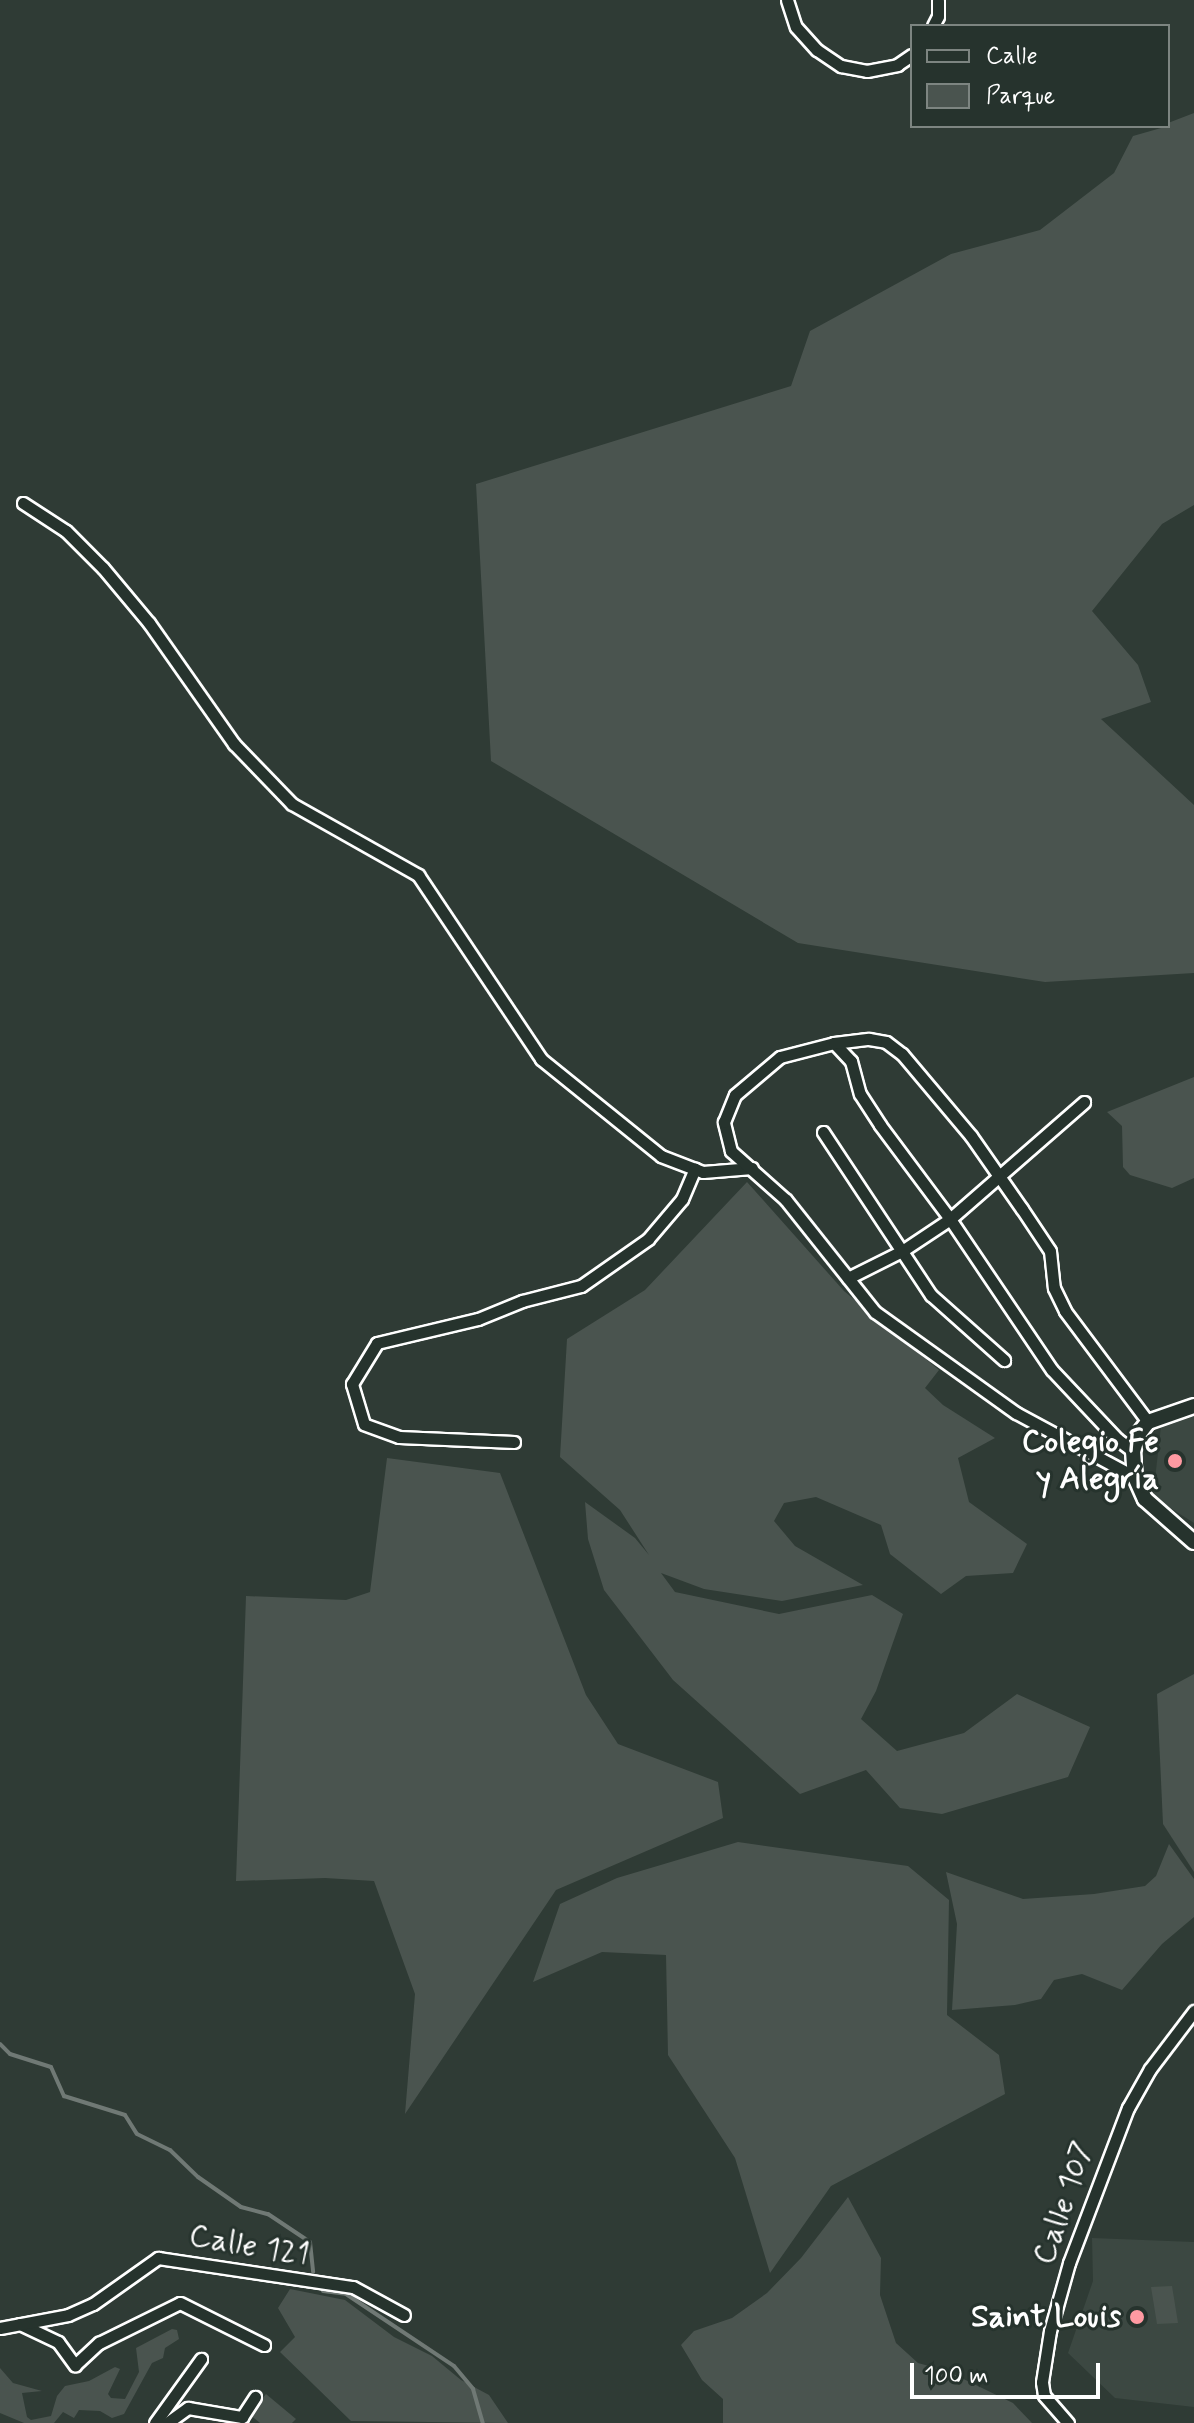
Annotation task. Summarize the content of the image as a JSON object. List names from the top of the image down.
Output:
{
  "streets": {
    "street": ["Calle 107", "Calle 121"]
  },
  "places": ["Colegio Fe y Alegría", "Saint Louis"],
  "legend": ["Calle", "Parque"],
  "scale_bar": "100 m"
}
